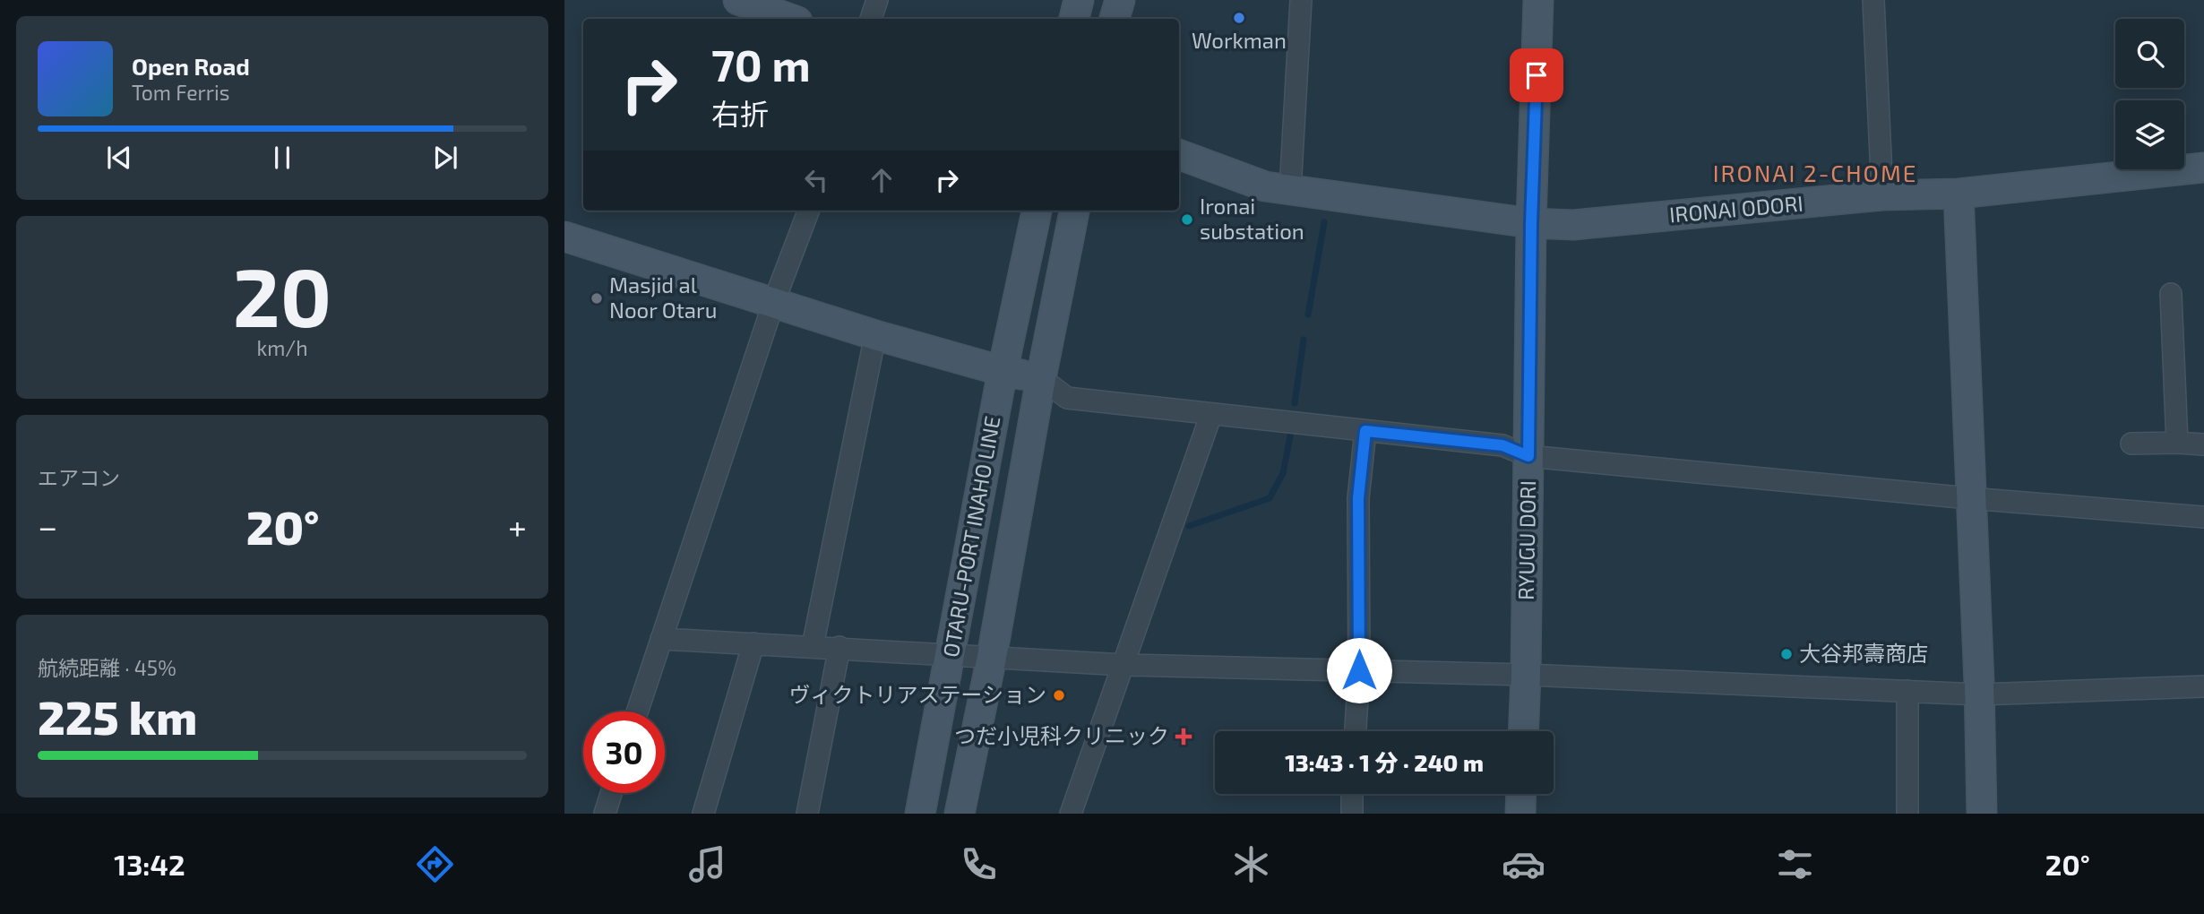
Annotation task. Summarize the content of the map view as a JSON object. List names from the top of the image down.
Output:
{
  "streets": {
    "street": ["IRONAI ODORI", "OTARU-PORT INAHO LINE", "RYUGU DORI"]
  },
  "crossings": [
    ["IRONAI ODORI", "RYUGU DORI"]
  ],
  "districts": ["IRONAI 2-CHOME"],
  "places": {
    "other": [
      "Workman",
      "Ironai substation",
      "Masjid al Noor Otaru",
      "大谷邦壽商店",
      "ヴィクトリアステーション"
    ],
    "health": ["つだ小児科クリニック"]
  },
  "page": {
    "turn": ["70 m", "右折"],
    "song": ["Open Road", "Tom Ferris"],
    "tile": [
      ["20", "km/h"],
      "エアコン",
      ["航続距離 · 45%", "225 km"]
    ],
    "heat": ["−", "20°", "+"],
    "limit": "30",
    "trip": "13:43 · 1 分 · 240 m",
    "tabs": ["13:42", "20°"]
  }
}
